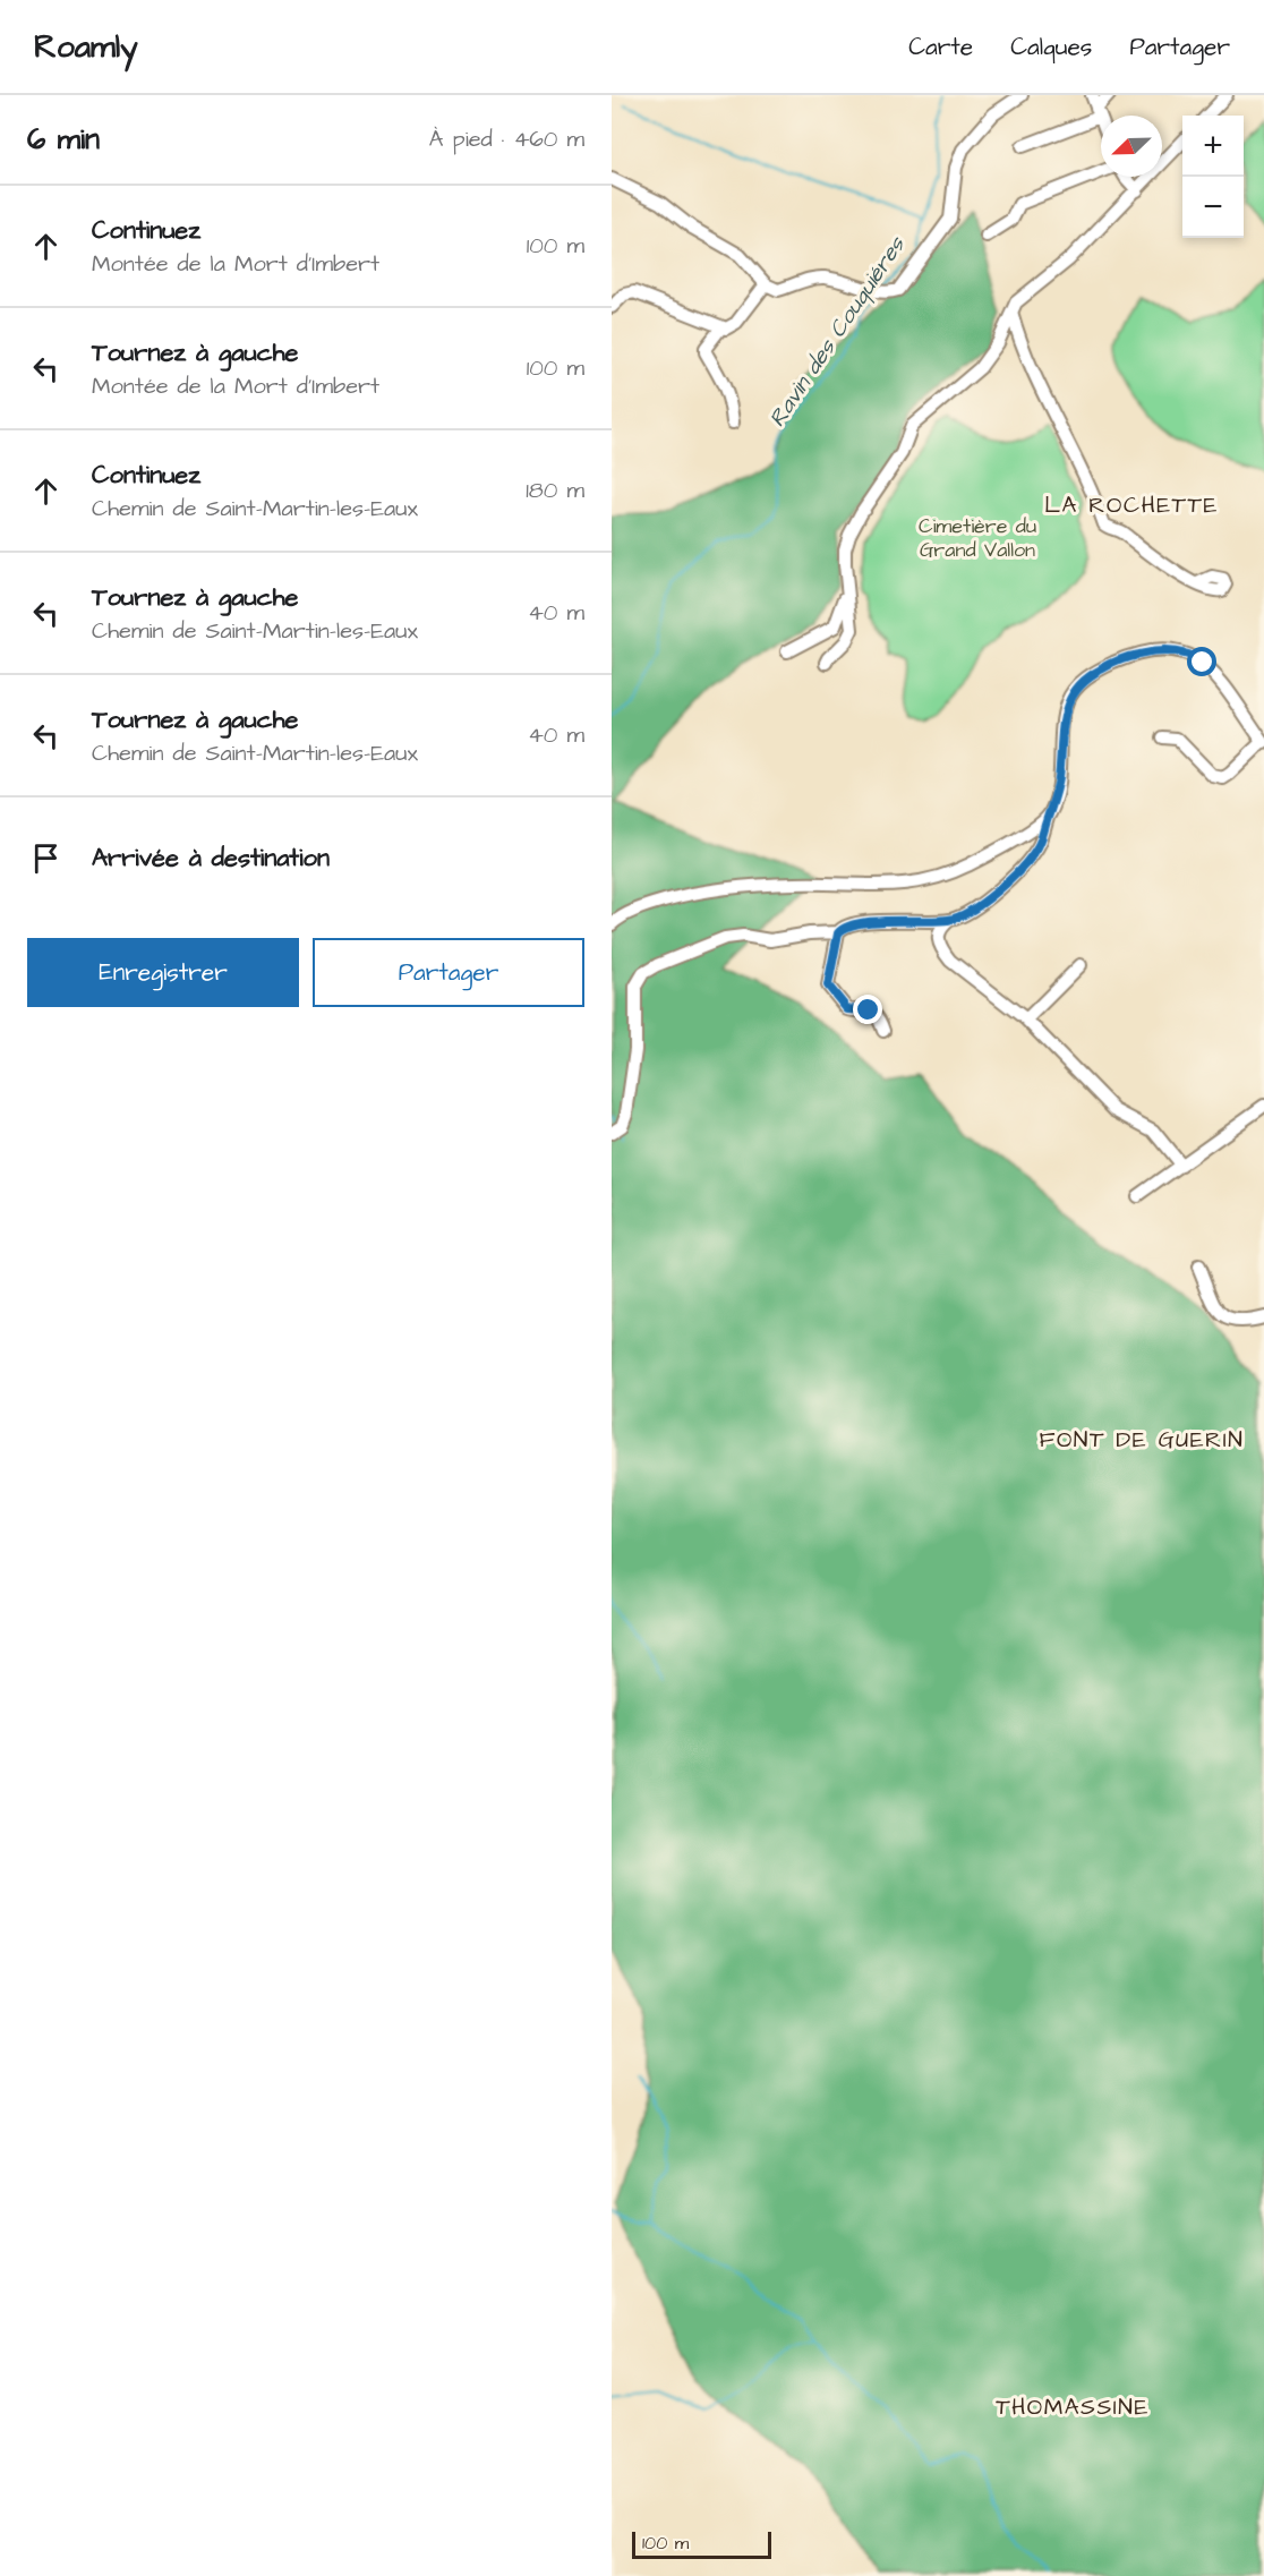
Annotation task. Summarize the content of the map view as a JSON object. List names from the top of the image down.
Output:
{
  "districts": ["LA ROCHETTE", "FONT DE GUERIN", "THOMASSINE"],
  "water": ["Ravin des Couquiéres"],
  "parks": ["Cimetière du Grand Vallon"],
  "scale_bar": "100 m",
  "north": "bottom left",
  "page": {
    "header": "Roamly",
    "nav": ["Carte", "Calques", "Partager"],
    "heading": ["6 min", "À pied · 460 m"],
    "map_buttons": ["+", "−"],
    "list": [
      ["Continuez", "Montée de la Mort d'Imbert", "100 m"],
      ["Tournez à gauche", "Montée de la Mort d'Imbert", "100 m"],
      ["Continuez", "Chemin de Saint-Martin-les-Eaux", "180 m"],
      ["Tournez à gauche", "Chemin de Saint-Martin-les-Eaux", "40 m"],
      ["Tournez à gauche", "Chemin de Saint-Martin-les-Eaux", "40 m"],
      "Arrivée à destination"
    ],
    "buttons": ["Enregistrer", "Partager"],
    "scale": "100 m"
  }
}
